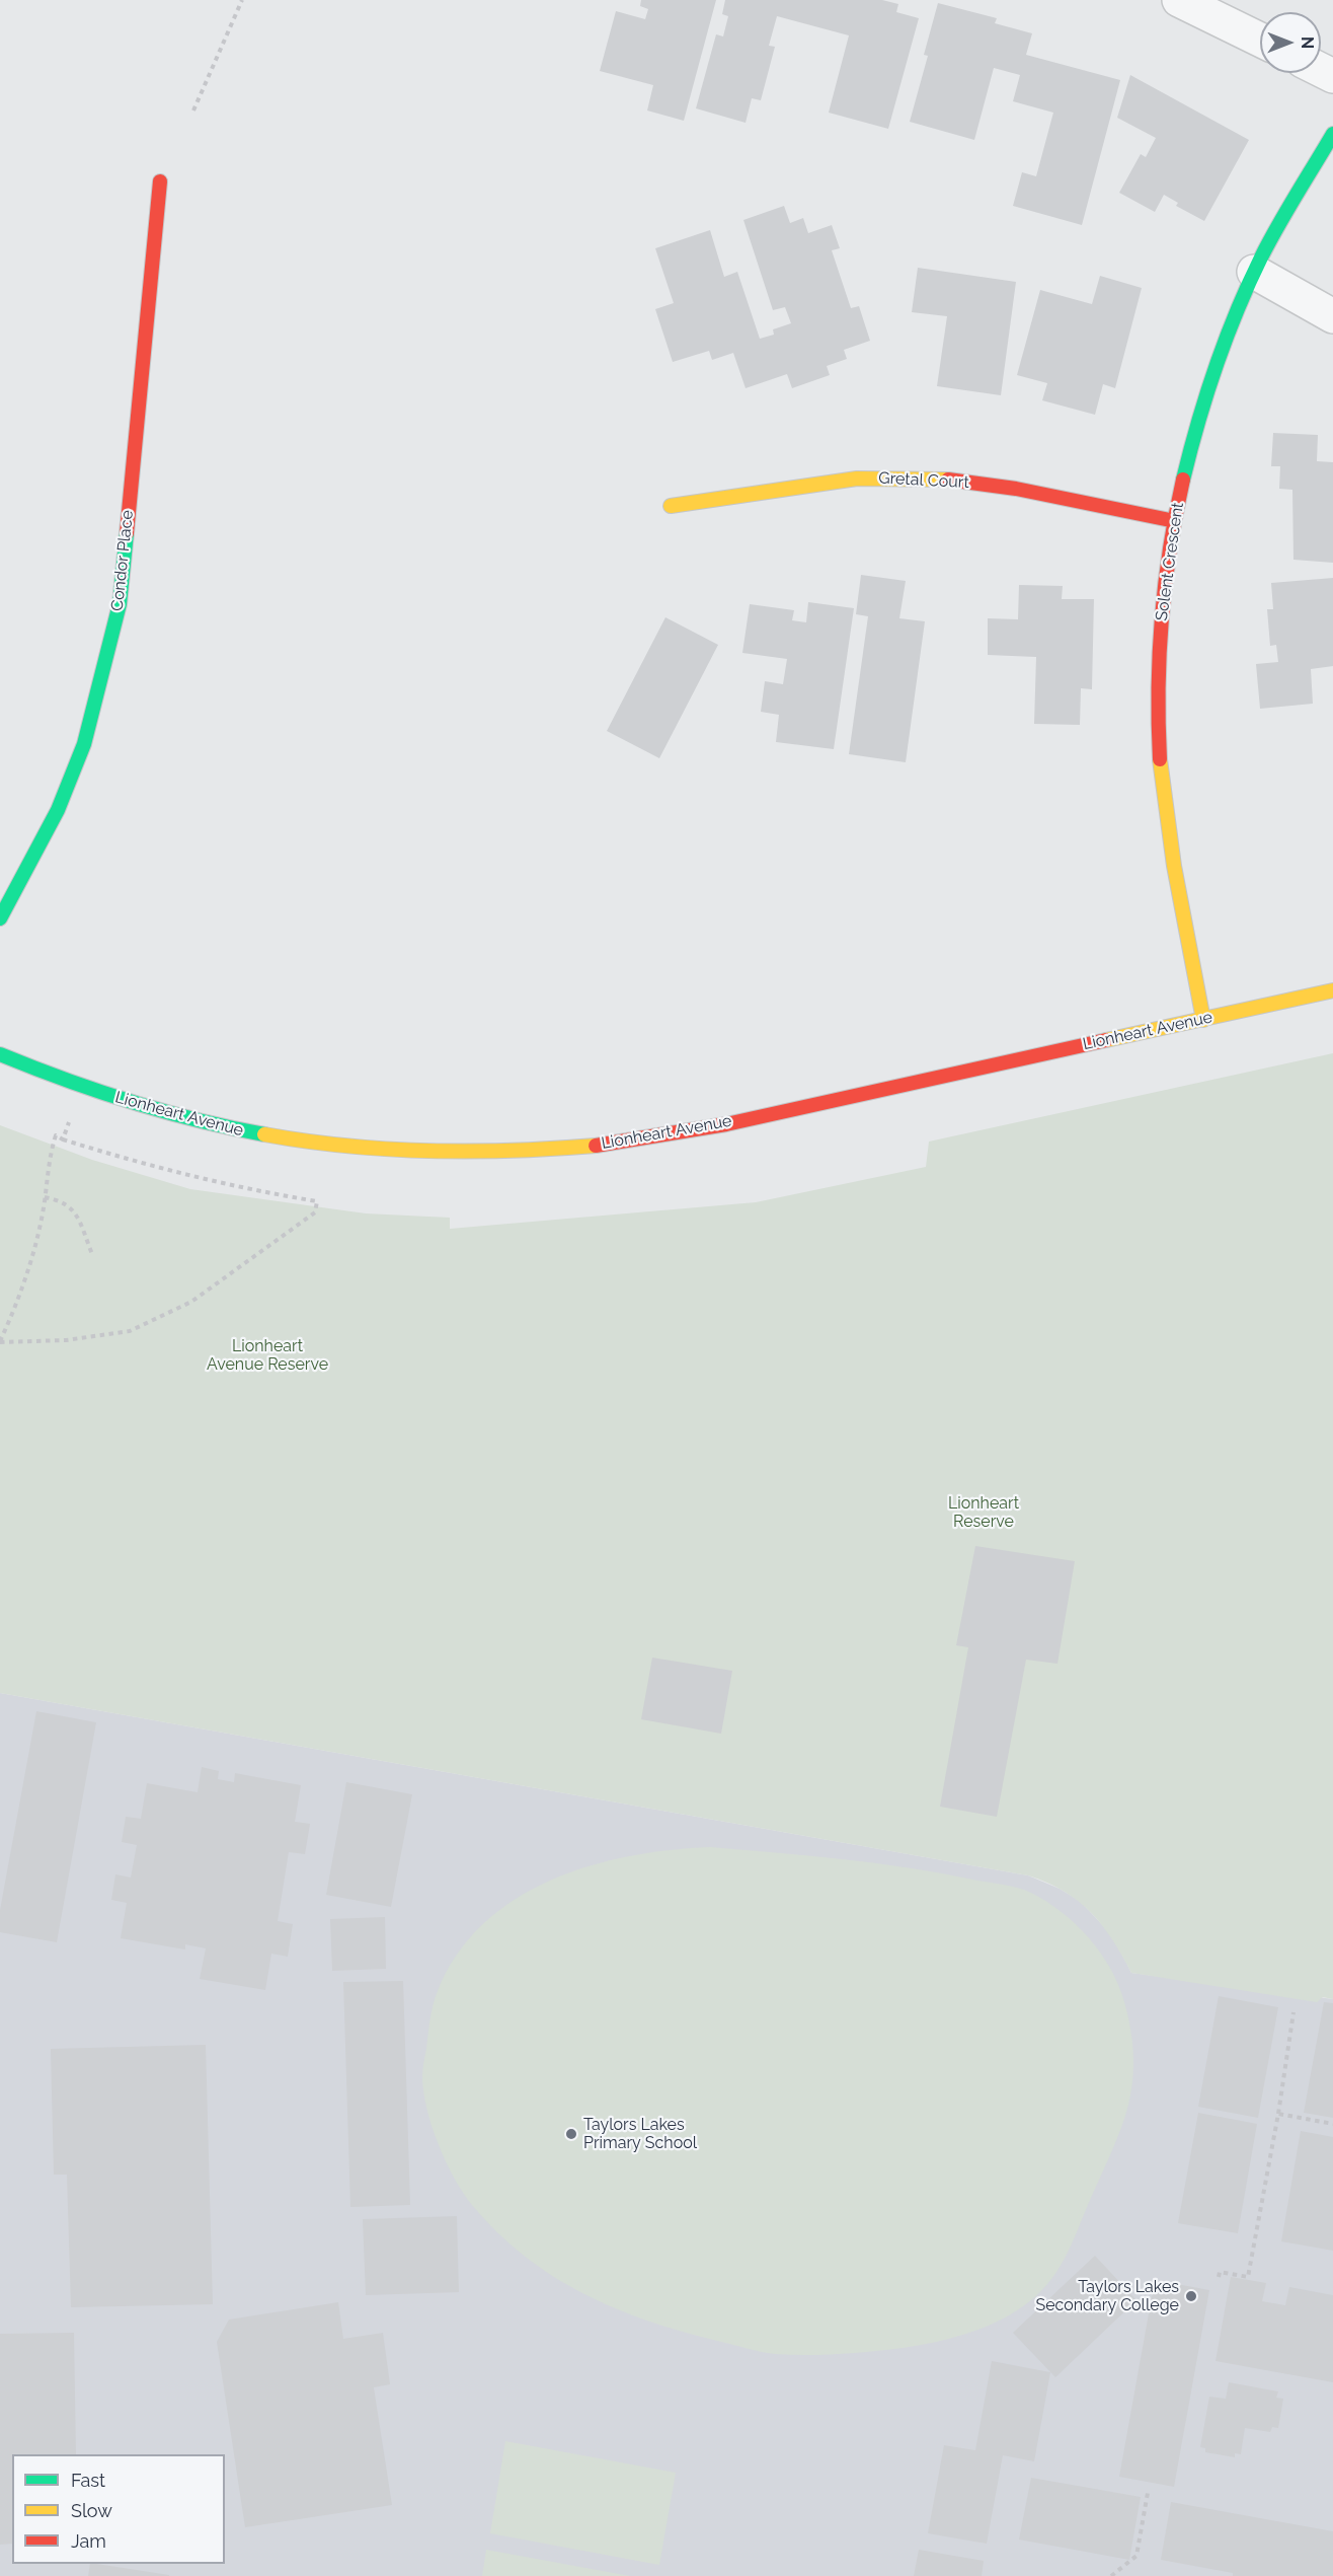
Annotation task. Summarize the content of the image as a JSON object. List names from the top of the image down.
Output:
{
  "streets": {
    "street": [
      "Gretal Court",
      "Condor Place",
      "Solent Crescent",
      "Lionheart Avenue"
    ]
  },
  "crossings": [
    ["Gretal Court", "Solent Crescent"],
    ["Solent Crescent", "Lionheart Avenue"]
  ],
  "parks": ["Lionheart Avenue Reserve", "Lionheart Reserve"],
  "places": ["Taylors Lakes Primary School", "Taylors Lakes Secondary College"],
  "legend": ["Fast", "Slow", "Jam"],
  "north": "right"
}
